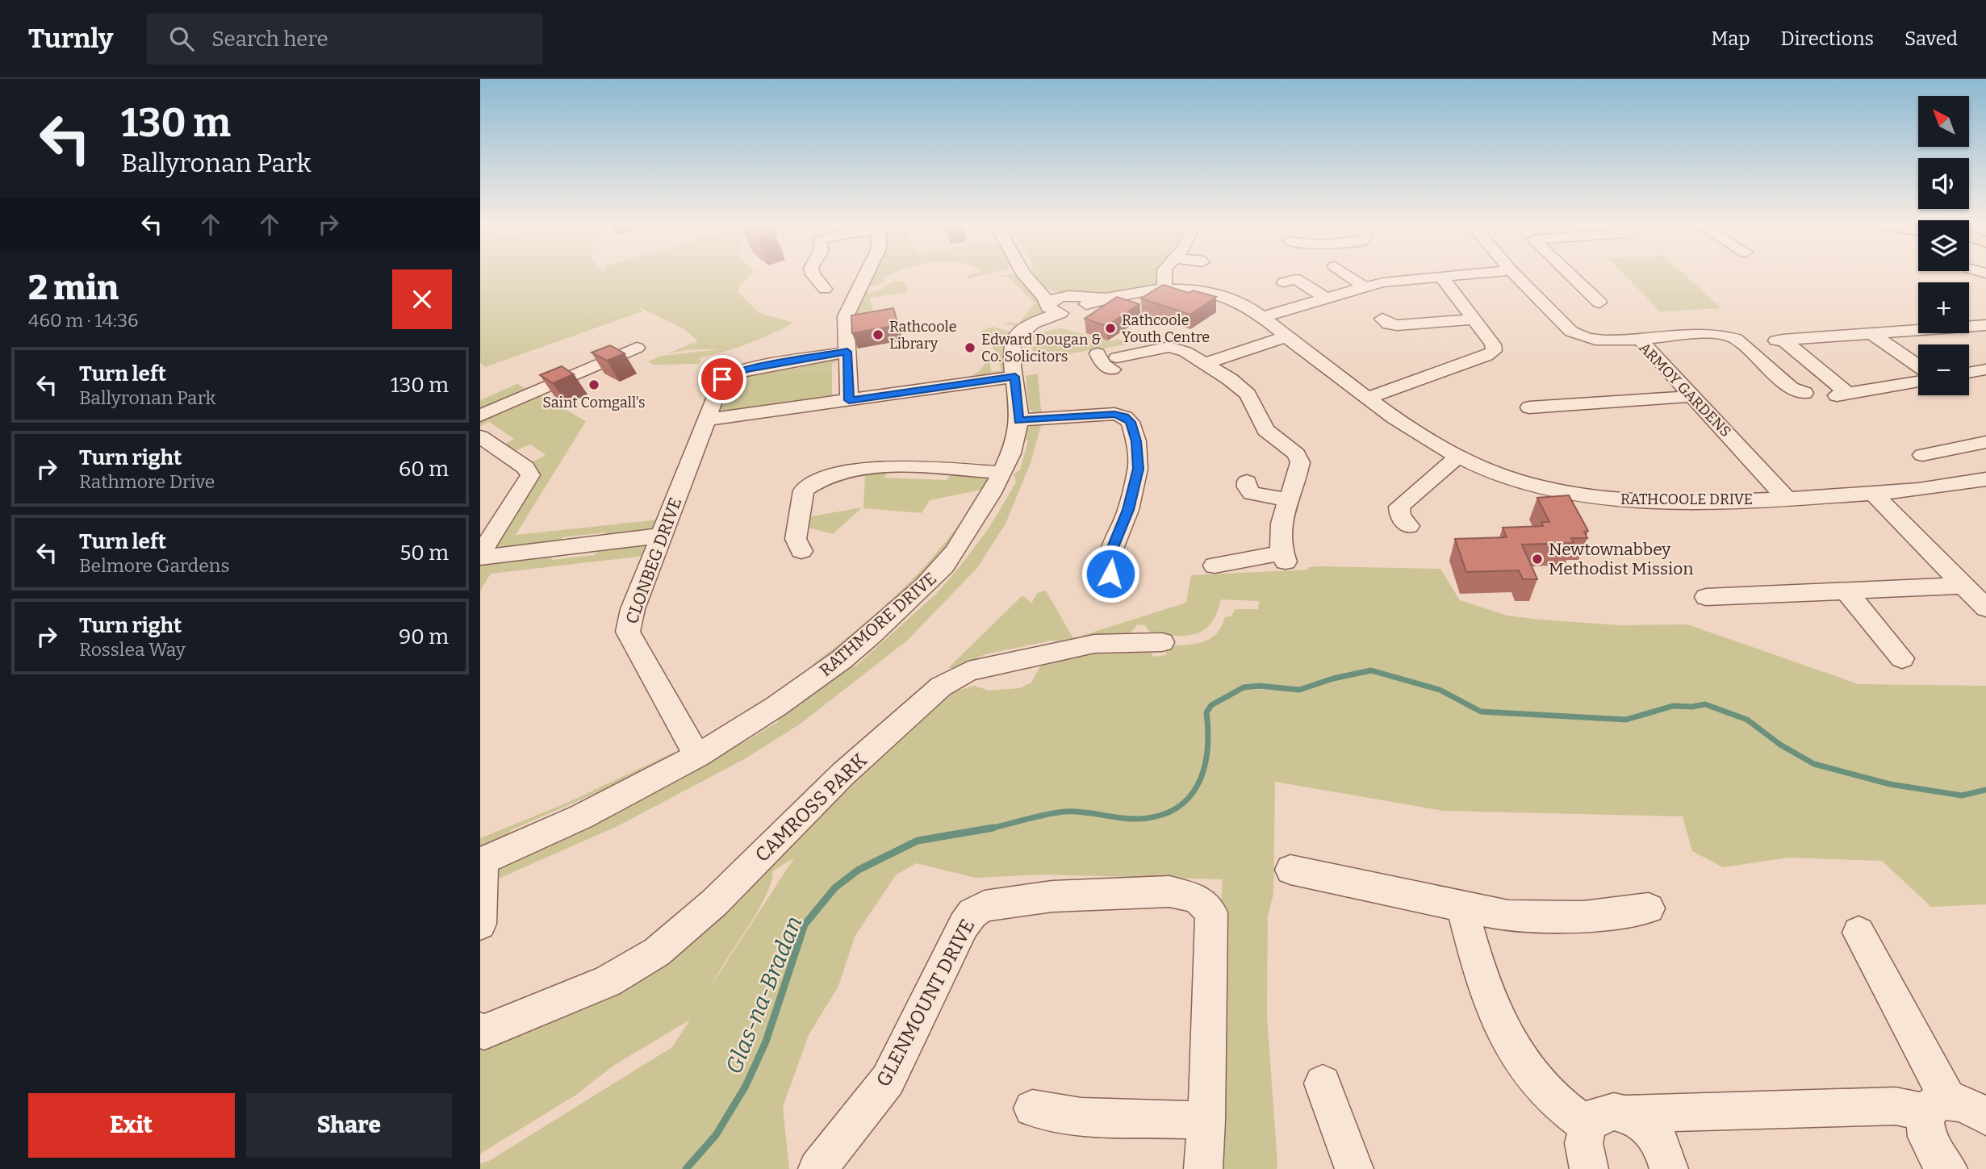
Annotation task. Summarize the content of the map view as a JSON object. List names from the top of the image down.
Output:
{
  "streets": {
    "street": [
      "ARMOY GARDENS",
      "RATHCOOLE DRIVE",
      "CLONBEG DRIVE",
      "RATHMORE DRIVE",
      "CAMROSS PARK",
      "GLENMOUNT DRIVE"
    ]
  },
  "crossings": [
    ["ARMOY GARDENS", "RATHCOOLE DRIVE"],
    ["RATHCOOLE DRIVE", "RATHMORE DRIVE"],
    ["CLONBEG DRIVE", "RATHMORE DRIVE"]
  ],
  "water": ["Glas-na-Bradan"],
  "places": [
    "Rathcoole Youth Centre",
    "Rathcoole Library",
    "Edward Dougan & Co. Solicitors",
    "Saint Comgall's",
    "Newtownabbey Methodist Mission"
  ],
  "north": "top left",
  "page": {
    "header": "Turnly",
    "search": "Search here",
    "nav": ["Map", "Directions", "Saved"],
    "turn": ["130 m", "Ballyronan Park"],
    "map_buttons": ["+", "−"],
    "heading": ["2 min", "460 m · 14:36"],
    "list": [
      {
        "name": "Turn left",
        "note": "Ballyronan Park",
        "value": "130 m"
      },
      {
        "name": "Turn right",
        "note": "Rathmore Drive",
        "value": "60 m"
      },
      {
        "name": "Turn left",
        "note": "Belmore Gardens",
        "value": "50 m"
      },
      {
        "name": "Turn right",
        "note": "Rosslea Way",
        "value": "90 m"
      }
    ],
    "buttons": ["Exit", "Share"]
  }
}
